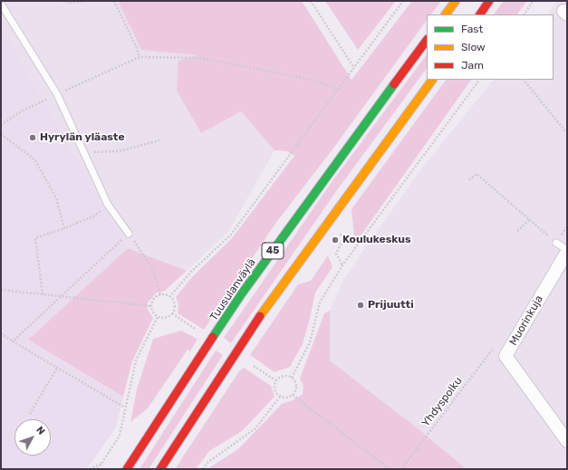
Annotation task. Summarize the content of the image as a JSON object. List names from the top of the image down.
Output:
{
  "streets": {
    "main road": ["45", "Tuusulanväylä"],
    "street": ["Muorinkuja"],
    "path": ["Yhdyspolku"]
  },
  "places": ["Hyrylän yläaste", "Koulukeskus", "Prijuutti"],
  "legend": ["Fast", "Slow", "Jam"],
  "north": "top right"
}
